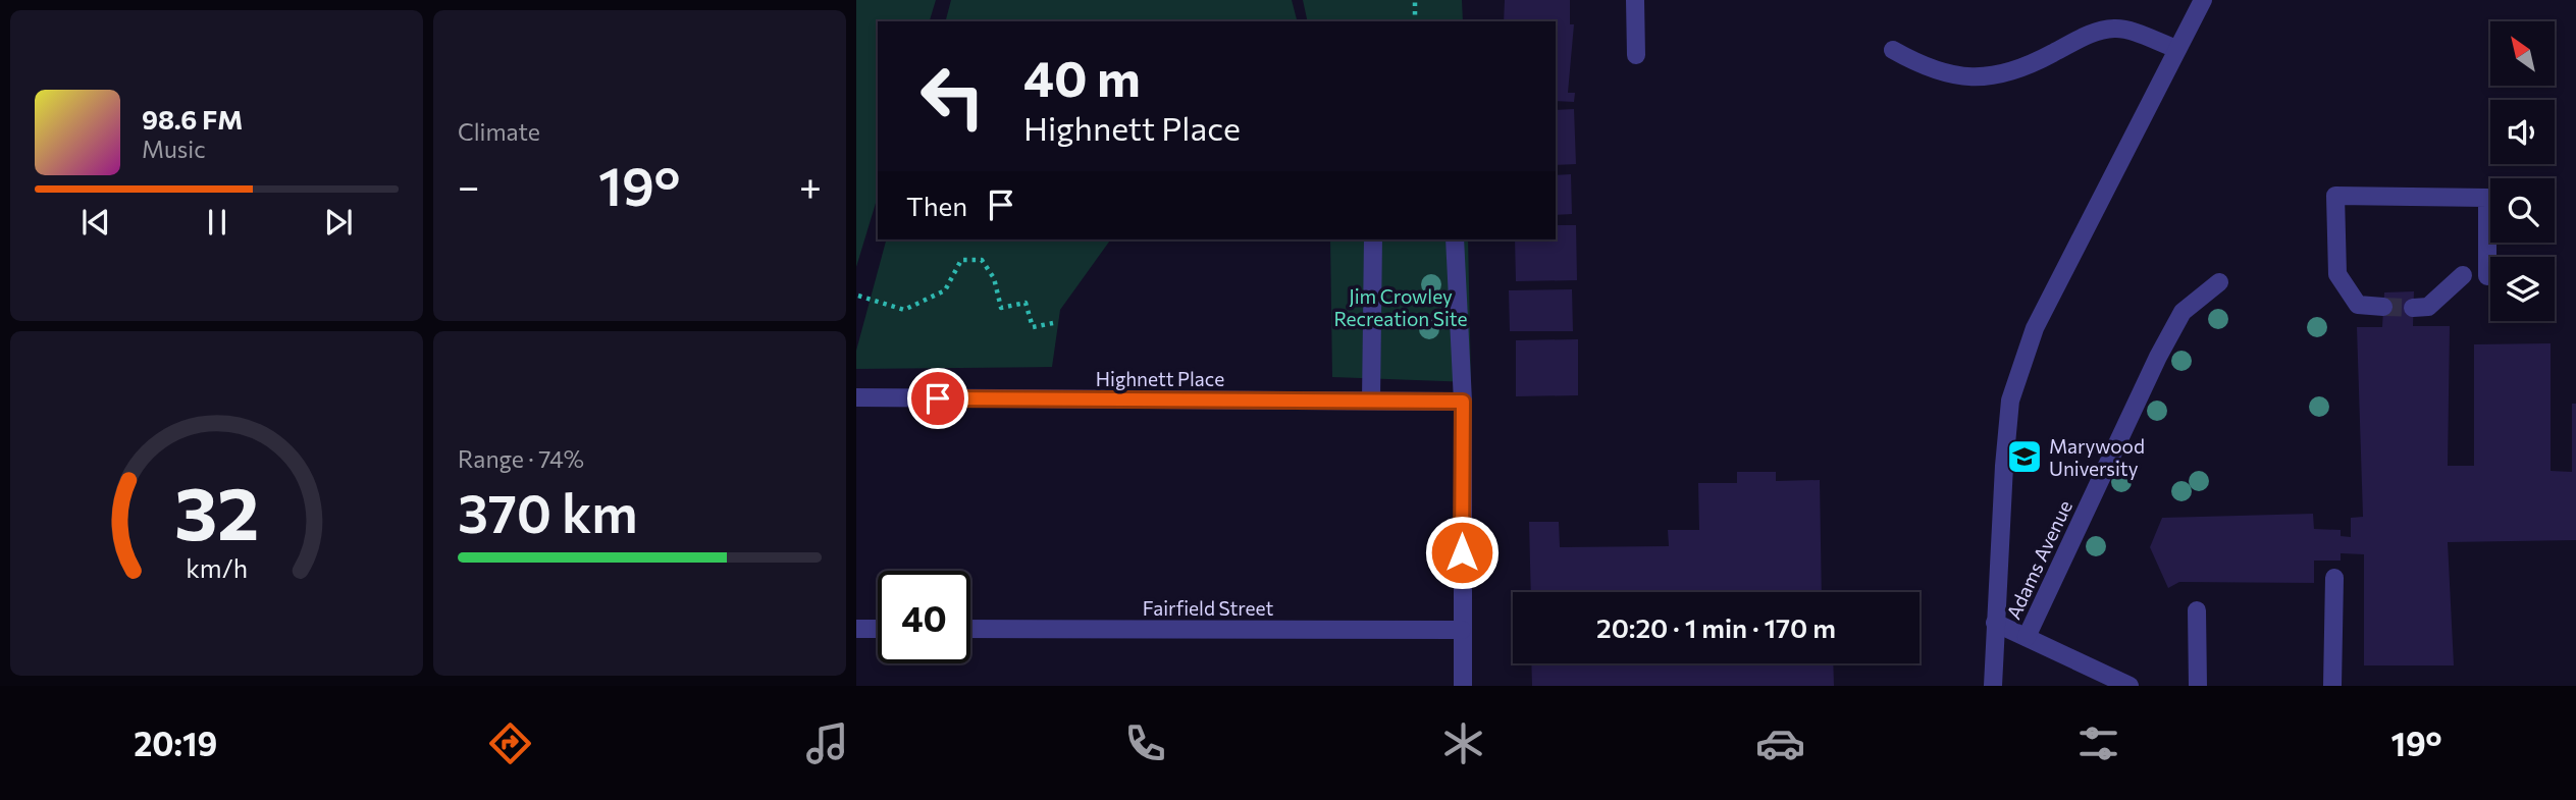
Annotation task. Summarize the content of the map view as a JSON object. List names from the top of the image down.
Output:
{
  "streets": {
    "street": ["Highnett Place", "Adams Avenue", "Fairfield Street"]
  },
  "parks": ["Jim Crowley Recreation Site"],
  "places": {
    "school or university": ["Marywood University"]
  },
  "north": "top left",
  "page": {
    "tile": [
      "Climate",
      ["Range · 74%", "370 km"]
    ],
    "turn": ["40 m", "Highnett Place"],
    "song": ["98.6 FM", "Music"],
    "heat": ["−", "19°", "+"],
    "then": "Then",
    "limit": "40",
    "trip": "20:20 · 1 min · 170 m",
    "tabs": ["20:19", "19°"],
    "gauge": ["32", "km/h"]
  }
}
